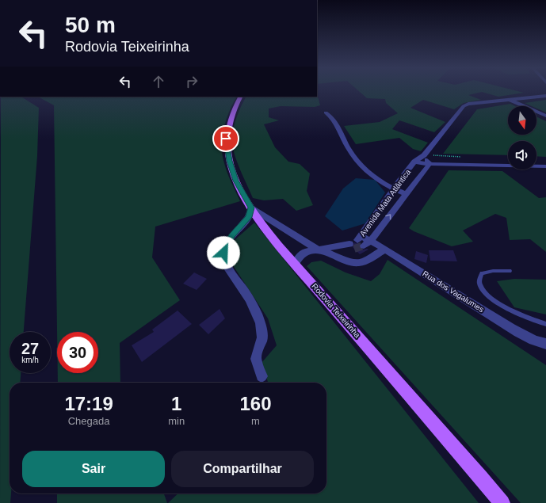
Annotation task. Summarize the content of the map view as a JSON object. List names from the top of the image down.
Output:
{
  "streets": {
    "main road": ["Rodovia Teixeirinha"],
    "street": ["Avenida Mata Atlântica", "Rua dos Vagalumes"]
  },
  "crossings": [
    ["Avenida Mata Atlântica", "Rua dos Vagalumes"]
  ],
  "north": "bottom",
  "page": {
    "turn": ["50 m", "Rodovia Teixeirinha"],
    "speed": "27 km/h",
    "limit": "30",
    "eta": [
      "17:19",
      "Chegada",
      "1",
      "min",
      "160",
      "m"
    ],
    "buttons": ["Sair", "Compartilhar"]
  }
}
